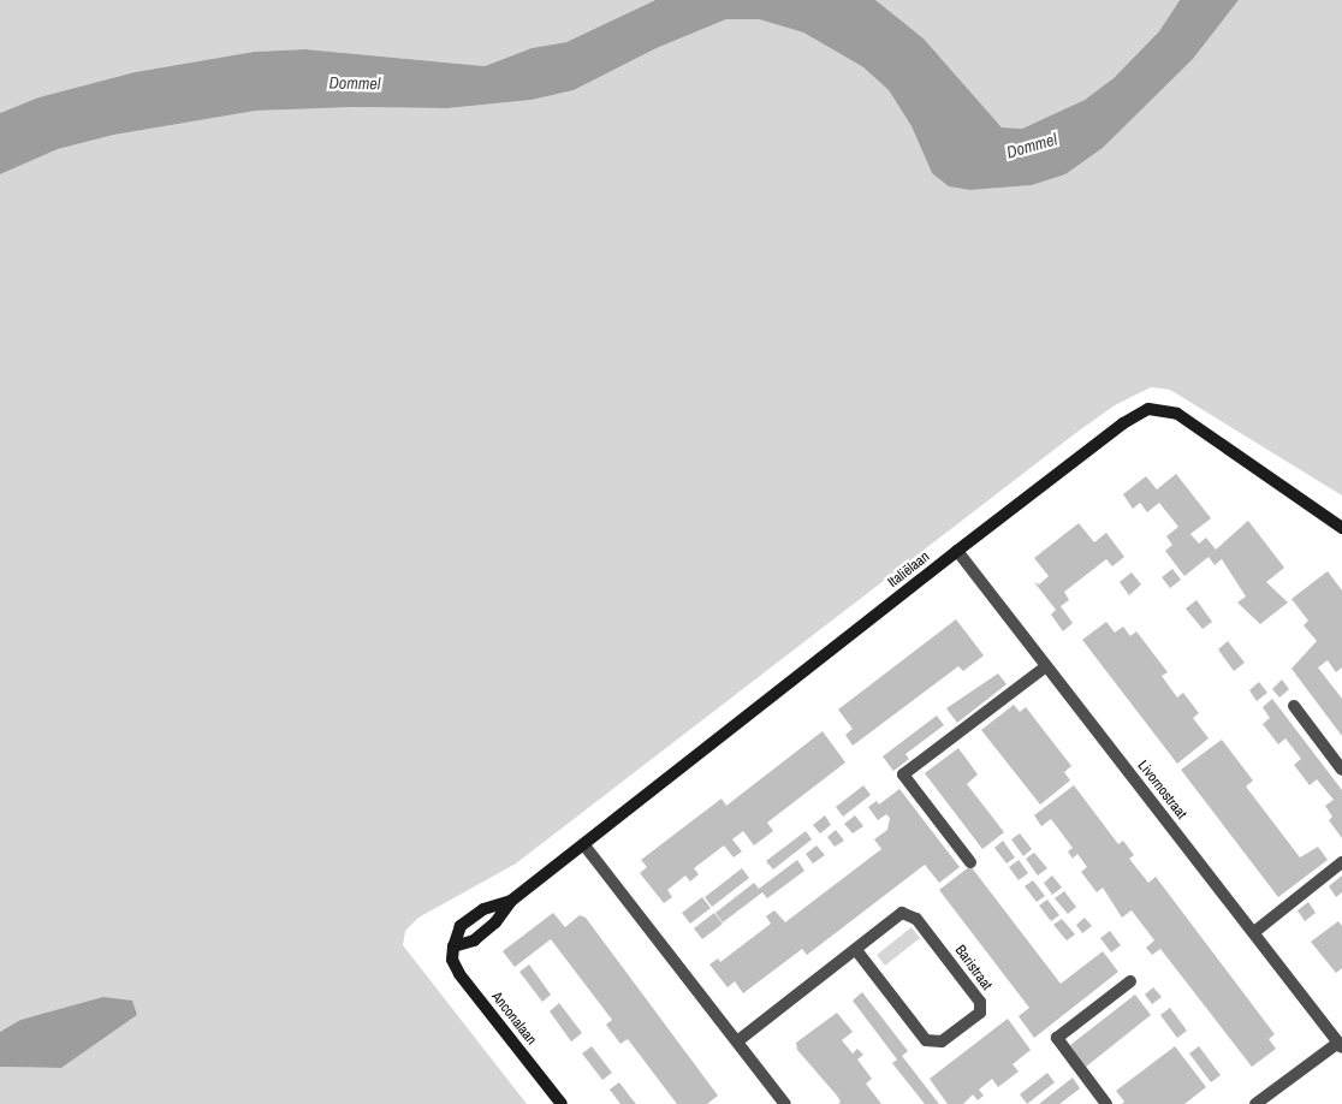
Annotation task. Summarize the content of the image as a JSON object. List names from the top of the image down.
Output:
{
  "streets": {
    "street": [
      "Italiëlaan",
      "Livornostraat",
      "Baristraat",
      "Anconalaan"
    ]
  },
  "crossings": [
    ["Italiëlaan", "Livornostraat"],
    ["Italiëlaan", "Anconalaan"]
  ],
  "water": ["Dommel"]
}
